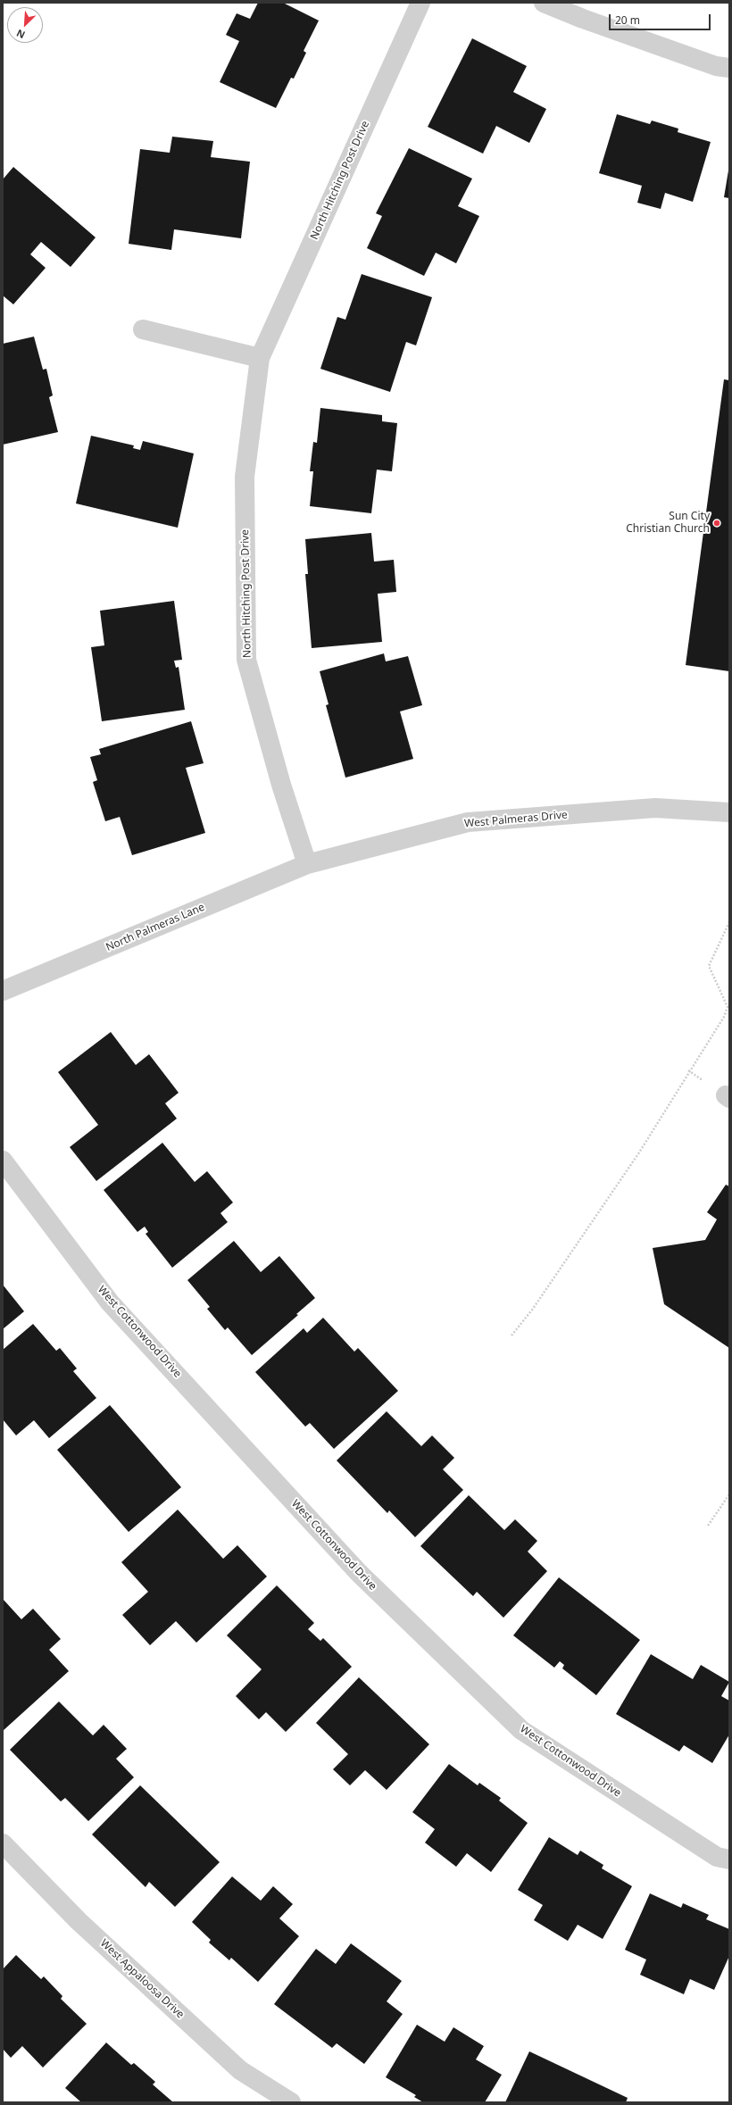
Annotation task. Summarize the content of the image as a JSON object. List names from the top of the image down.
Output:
{
  "streets": {
    "street": [
      "North Hitching Post Drive",
      "West Palmeras Drive",
      "North Palmeras Lane",
      "West Cottonwood Drive",
      "West Appaloosa Drive"
    ]
  },
  "crossings": [
    ["North Hitching Post Drive", "West Palmeras Drive"],
    ["North Hitching Post Drive", "North Palmeras Lane"],
    ["West Palmeras Drive", "North Palmeras Lane"]
  ],
  "places": ["Sun City Christian Church"],
  "scale_bar": "20 m",
  "north": "bottom left"
}
